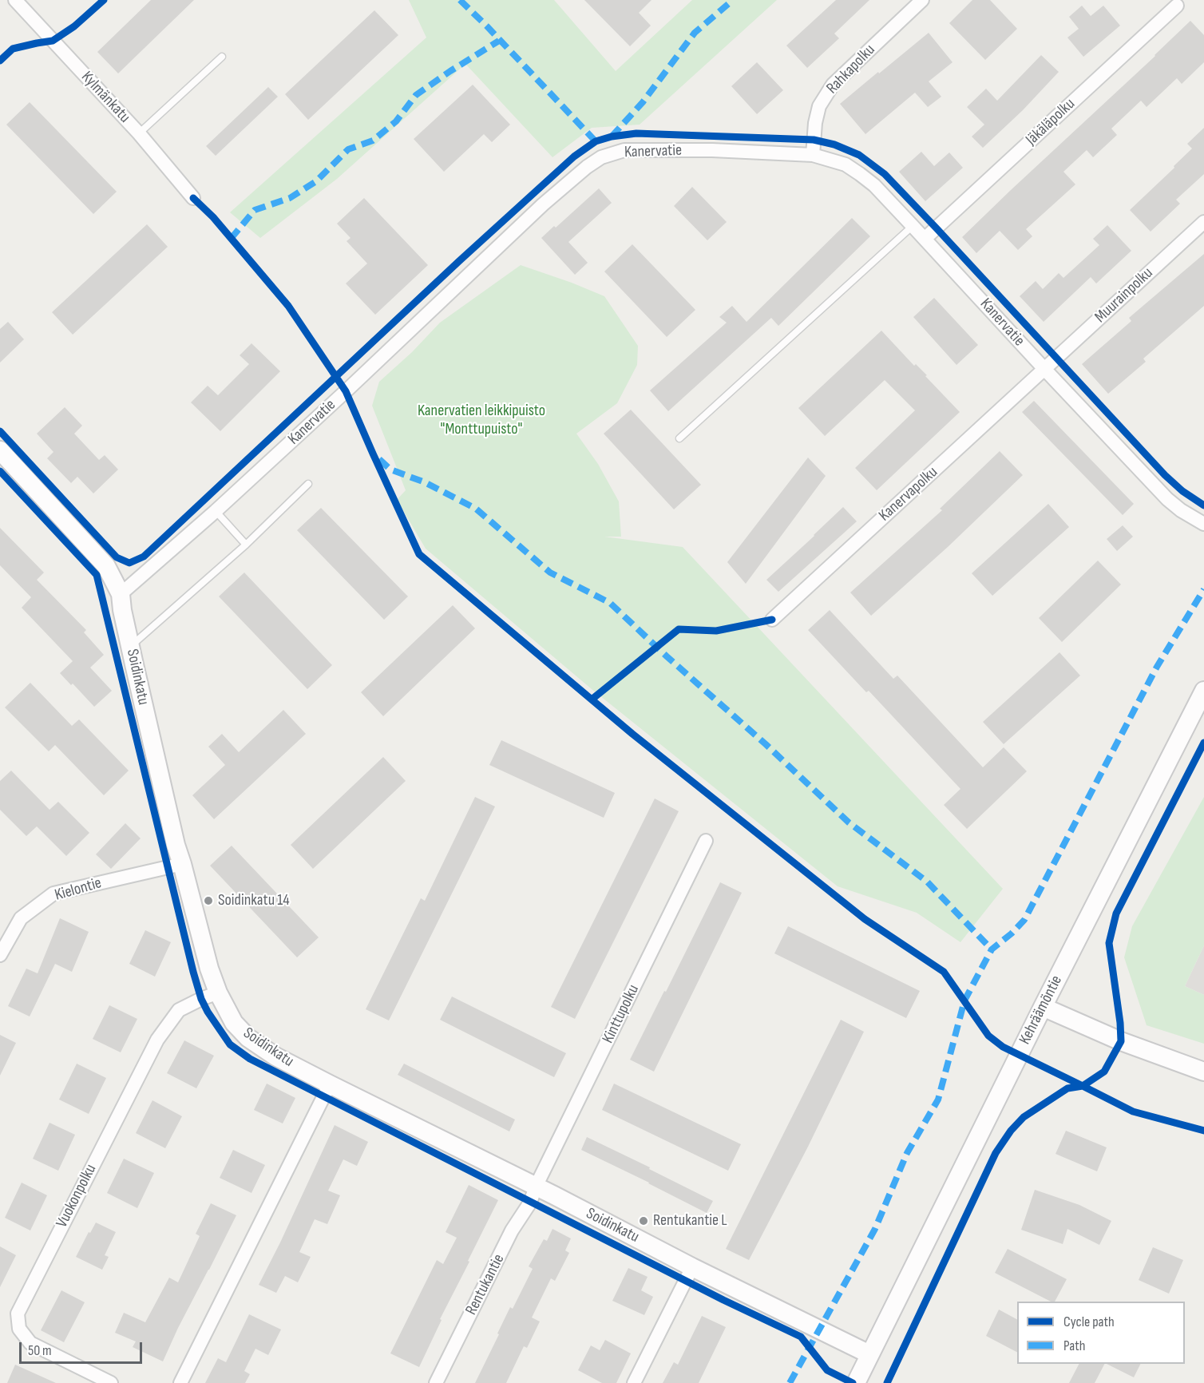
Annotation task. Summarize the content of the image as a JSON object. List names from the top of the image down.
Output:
{
  "streets": {
    "street": [
      "Rahkapolku",
      "Kylmänkatu",
      "Jäkäläpolku",
      "Kanervatie",
      "Muurainpolku",
      "Kanervapolku",
      "Soidinkatu",
      "Kielontie",
      "Kehräämöntie",
      "Kinttupolku",
      "Vuokonpolku",
      "Rentukantie"
    ]
  },
  "crossings": [
    ["Rahkapolku", "Kanervatie"],
    ["Jäkäläpolku", "Kanervatie"],
    ["Kanervatie", "Muurainpolku"],
    ["Kanervatie", "Kanervapolku"],
    ["Kanervatie", "Soidinkatu"],
    ["Muurainpolku", "Kanervapolku"],
    ["Soidinkatu", "Kielontie"],
    ["Soidinkatu", "Kehräämöntie"],
    ["Soidinkatu", "Kinttupolku"],
    ["Soidinkatu", "Vuokonpolku"],
    ["Soidinkatu", "Rentukantie"],
    ["Kinttupolku", "Rentukantie"]
  ],
  "parks": ["Kanervatien leikkipuisto \"Monttupuisto\""],
  "places": ["Soidinkatu 14", "Rentukantie L"],
  "legend": ["Cycle path", "Path"],
  "scale_bar": "50 m"
}
